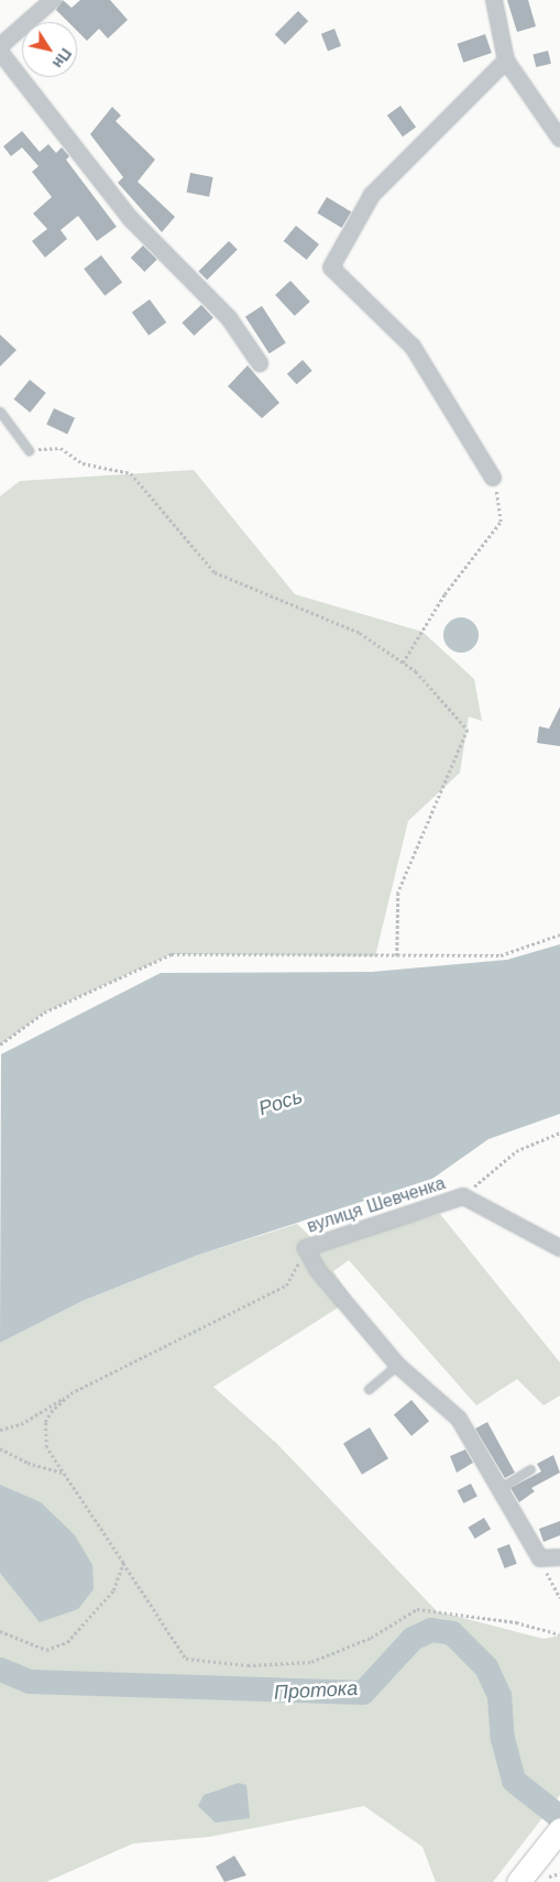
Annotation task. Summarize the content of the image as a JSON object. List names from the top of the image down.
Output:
{
  "streets": {
    "street": ["вулиця Шевченка"]
  },
  "water": ["Рось", "Протока"],
  "north": "bottom right"
}
